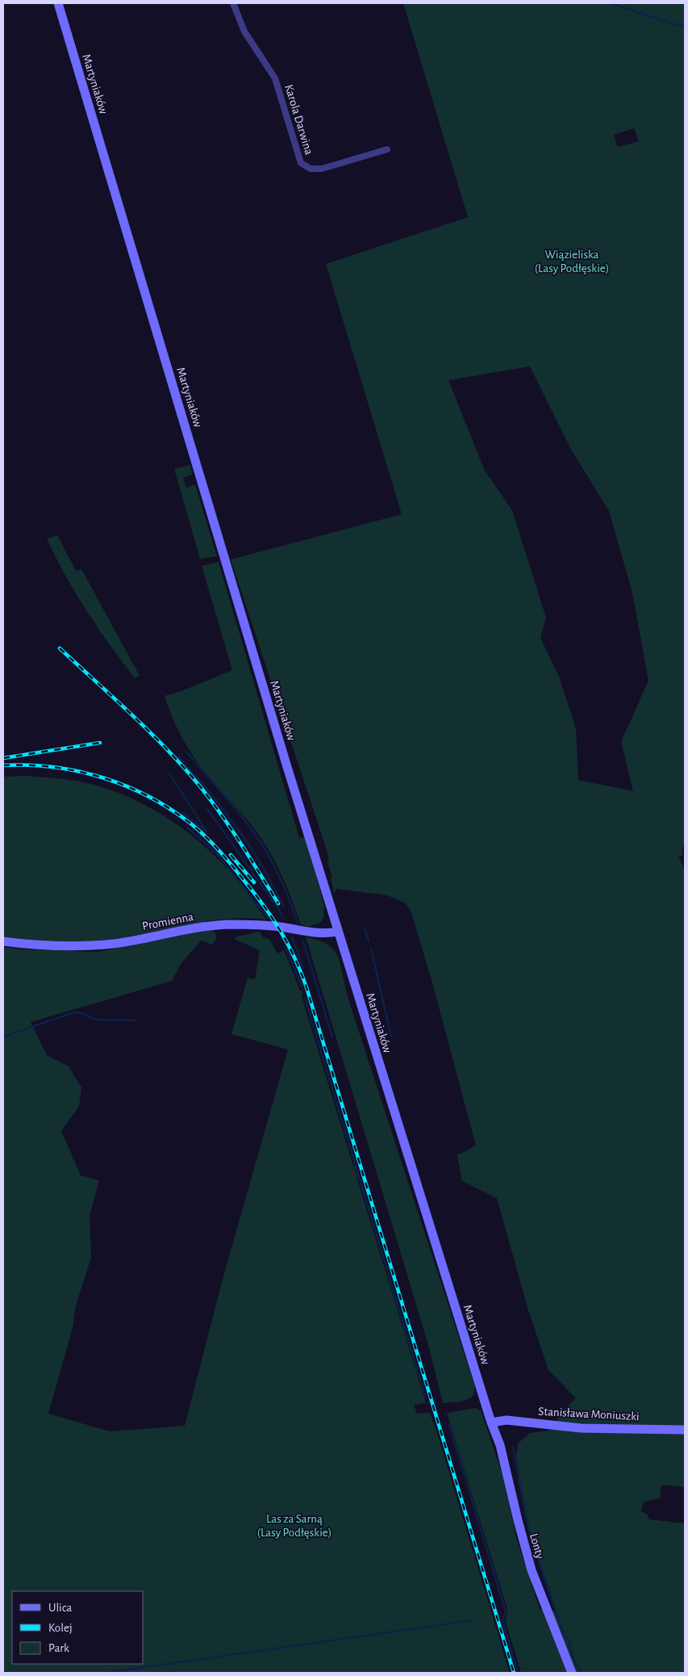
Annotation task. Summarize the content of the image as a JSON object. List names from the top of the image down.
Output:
{
  "streets": {
    "main road": [
      "Martyniaków",
      "Promienna",
      "Stanisława Moniuszki",
      "Lonty"
    ],
    "street": ["Karola Darwina"]
  },
  "crossings": [
    ["Martyniaków", "Promienna"],
    ["Martyniaków", "Stanisława Moniuszki"],
    ["Martyniaków", "Lonty"],
    ["Stanisława Moniuszki", "Lonty"]
  ],
  "parks": ["Wiązieliska (Lasy Podłęskie)", "Las za Sarną (Lasy Podłęskie)"],
  "legend": ["Ulica", "Kolej", "Park"]
}
